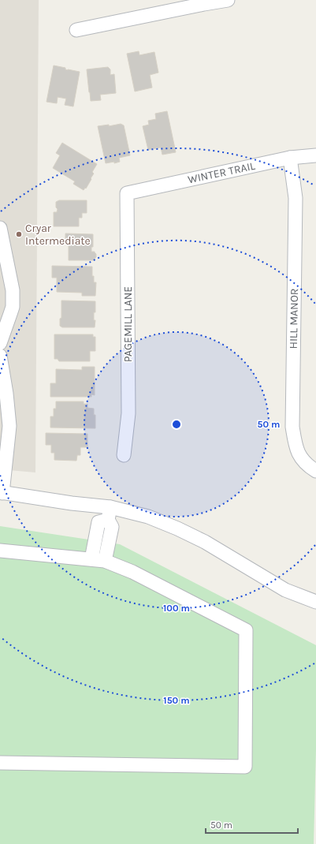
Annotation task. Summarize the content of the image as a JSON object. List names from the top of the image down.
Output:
{
  "streets": {
    "street": ["WINTER TRAIL", "HILL MANOR", "PAGEMILL LANE"]
  },
  "crossings": [
    ["WINTER TRAIL", "HILL MANOR"],
    ["WINTER TRAIL", "PAGEMILL LANE"]
  ],
  "places": ["Cryar Intermediate"],
  "scale_bar": "50 m",
  "rings": ["50 m", "100 m", "150 m"]
}
